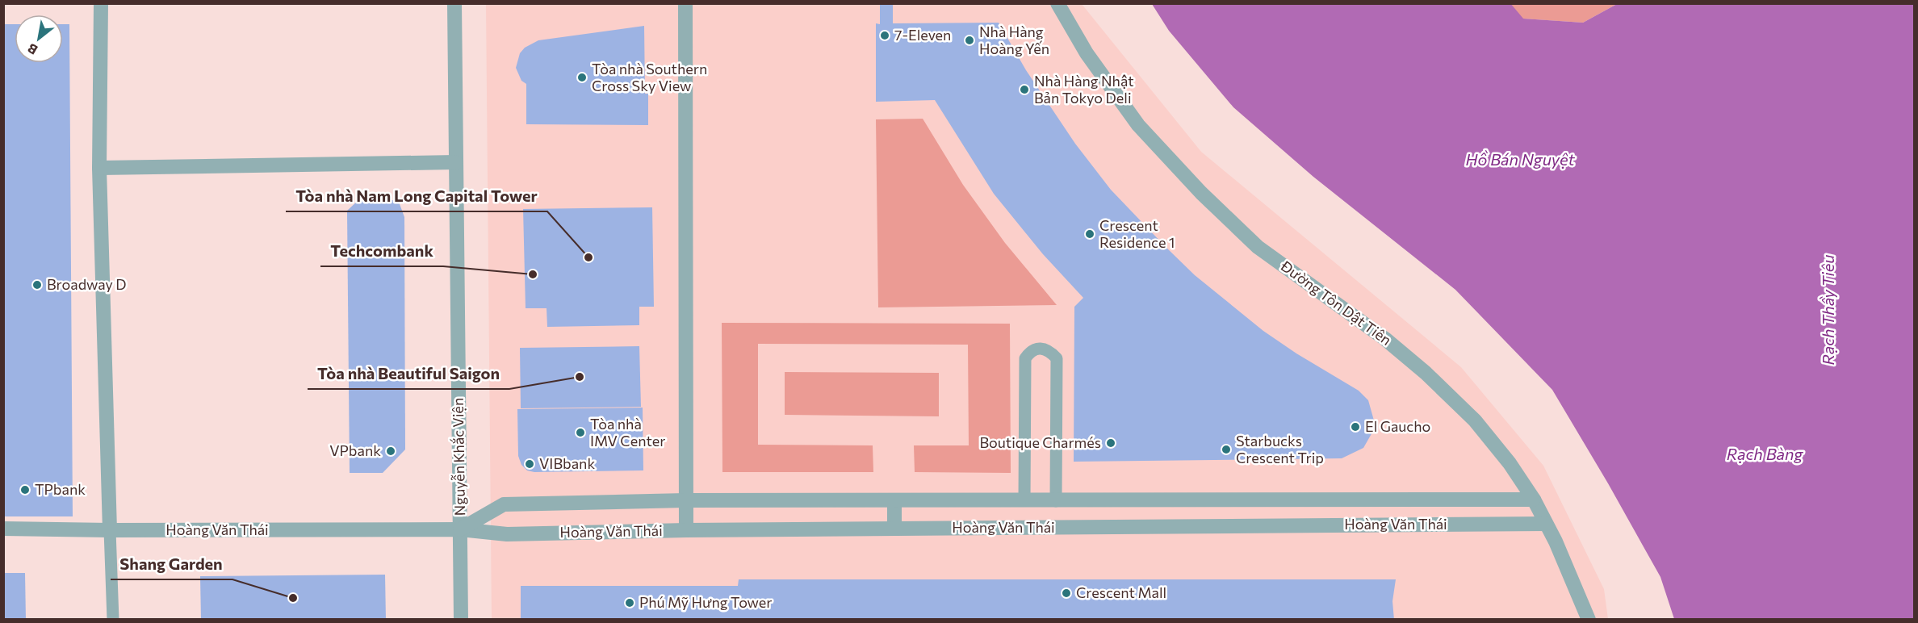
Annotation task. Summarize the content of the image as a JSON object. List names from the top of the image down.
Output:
{
  "streets": {
    "street": ["Đường Tôn Dật Tiên", "Nguyễn Khắc Viện", "Hoàng Văn Thái"]
  },
  "crossings": [
    ["Đường Tôn Dật Tiên", "Hoàng Văn Thái"],
    ["Nguyễn Khắc Viện", "Hoàng Văn Thái"]
  ],
  "water": ["Hồ Bán Nguyệt", "Rạch Thầy Tiêu", "Rạch Bàng"],
  "places": [
    "7-Eleven",
    "Nhà Hàng Hoàng Yến",
    "Tòa nhà Southern Cross Sky View",
    "Nhà Hàng Nhật Bản Tokyo Deli",
    "Crescent Residence 1",
    "Tòa nhà Nam Long Capital Tower",
    "Techcombank",
    "Broadway D",
    "Tòa nhà Beautiful Saigon",
    "El Gaucho",
    "Tòa nhà IMV Center",
    "Boutique Charmés",
    "Starbucks Crescent Trip",
    "VPbank",
    "VIBbank",
    "TPbank",
    "Crescent Mall",
    "Shang Garden",
    "Phú Mỹ Hưng Tower"
  ],
  "north": "bottom left"
}
